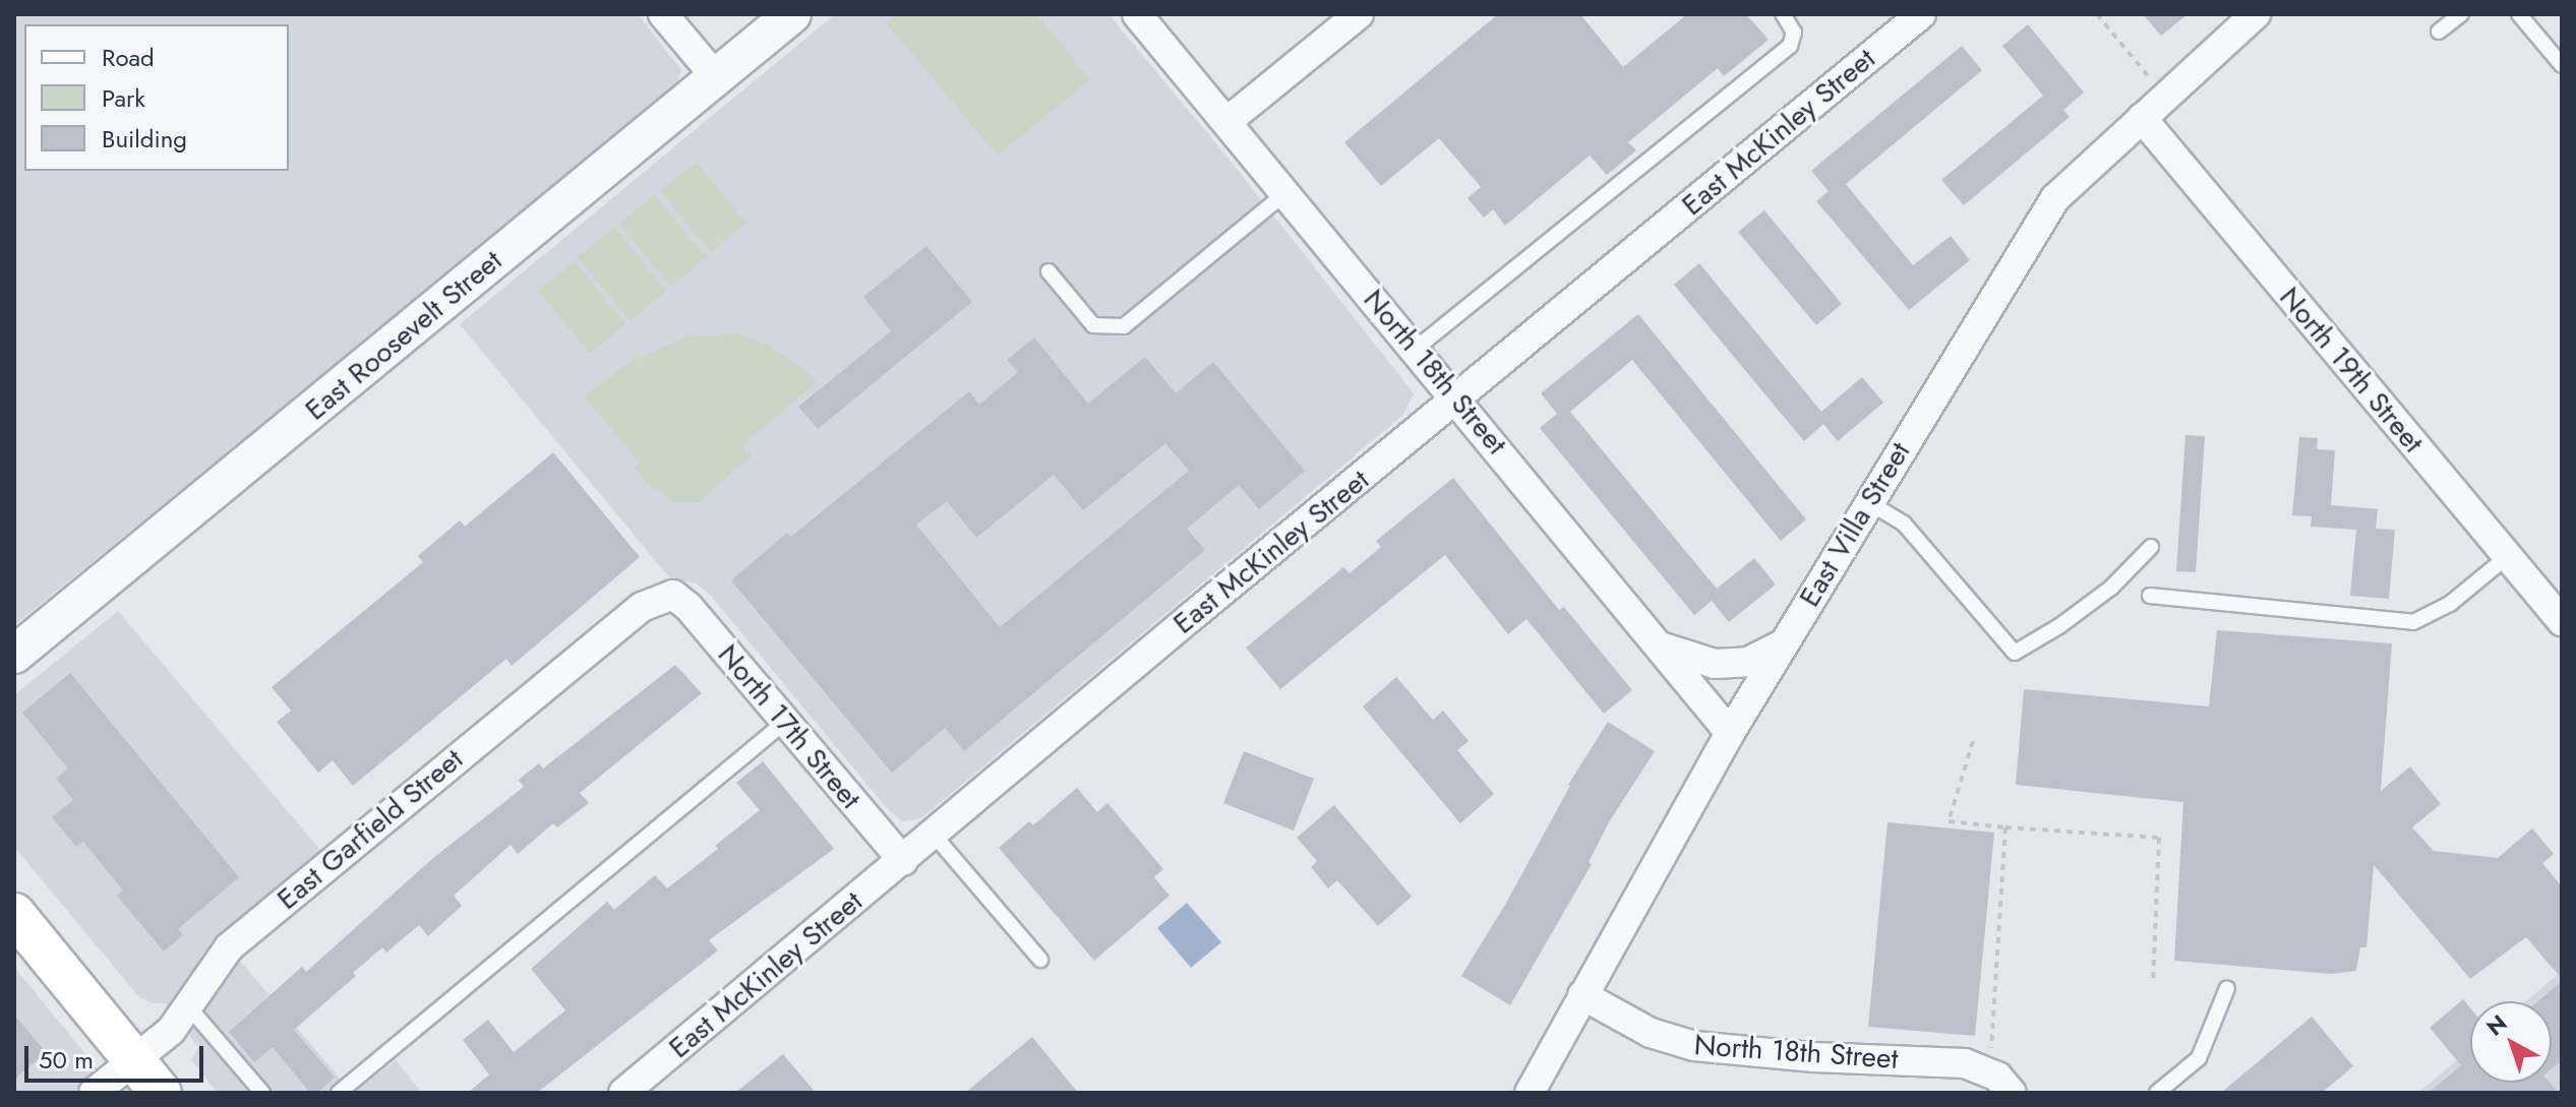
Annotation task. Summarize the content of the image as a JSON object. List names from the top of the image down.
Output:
{
  "streets": {
    "street": [
      "East McKinley Street",
      "East Roosevelt Street",
      "North 19th Street",
      "North 18th Street",
      "East Villa Street",
      "North 17th Street",
      "East Garfield Street"
    ]
  },
  "crossings": [
    ["East McKinley Street", "North 18th Street"],
    ["East McKinley Street", "North 17th Street"],
    ["North 19th Street", "East Villa Street"],
    ["North 18th Street", "East Villa Street"],
    ["North 17th Street", "East Garfield Street"]
  ],
  "legend": ["Road", "Park", "Building"],
  "scale_bar": "50 m",
  "north": "top left"
}
